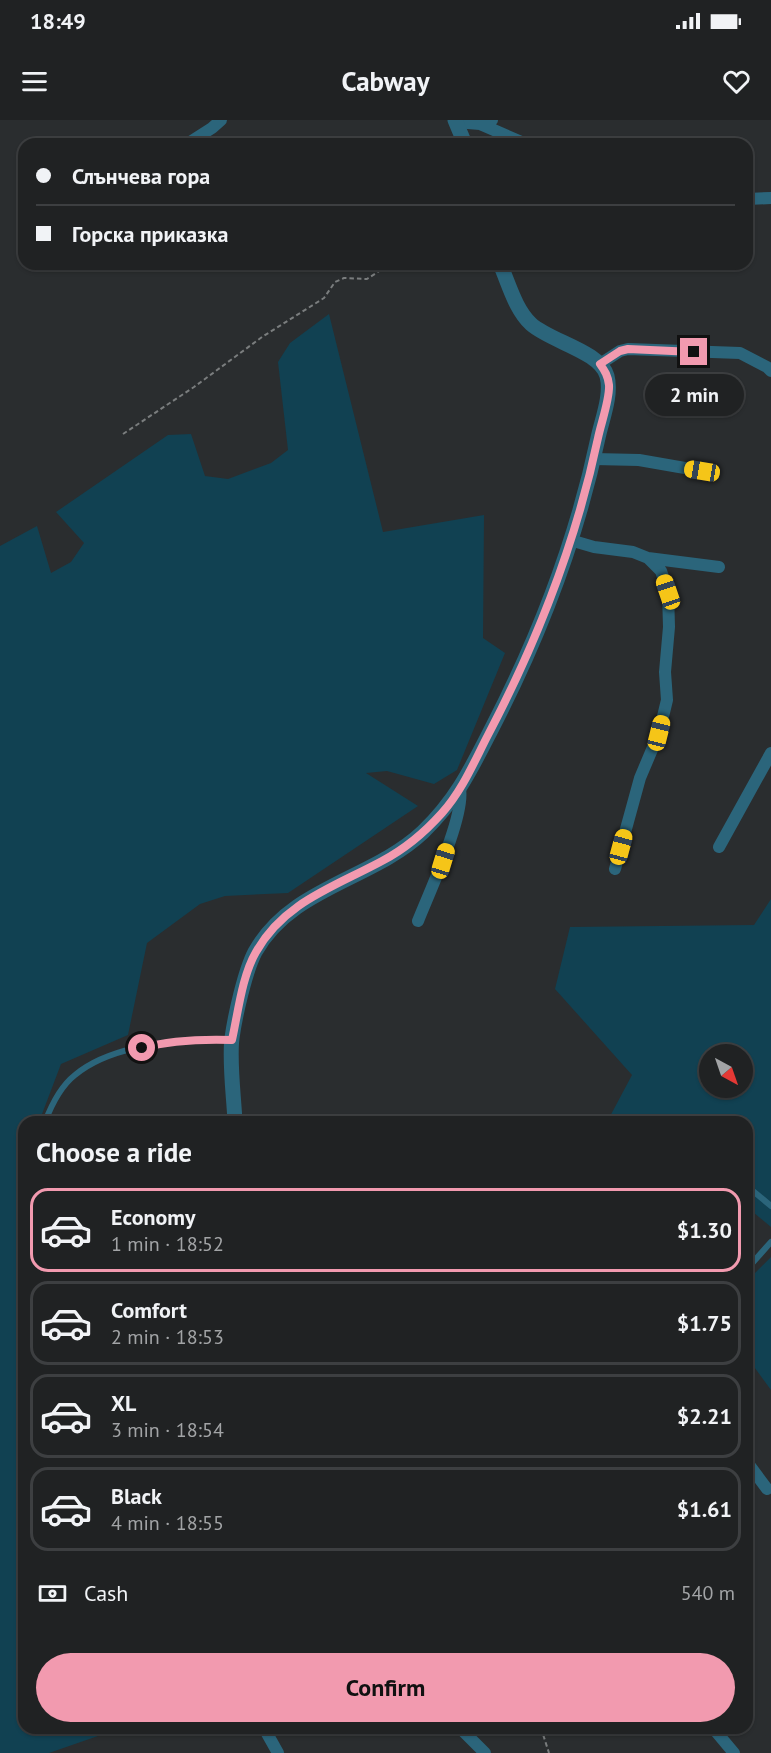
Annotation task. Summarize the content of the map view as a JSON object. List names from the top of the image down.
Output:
{
  "north": "bottom right",
  "page": {
    "status": "18:49",
    "header": "Cabway",
    "banner": ["Слънчева гора", "Горска приказка"],
    "bubble": "2 min",
    "heading": "Choose a ride",
    "list": [
      {
        "name": "Economy",
        "note": "1 min · 18:52",
        "value": "$1.30"
      },
      {
        "name": "Comfort",
        "note": "2 min · 18:53",
        "value": "$1.75"
      },
      {
        "name": "XL",
        "note": "3 min · 18:54",
        "value": "$2.21"
      },
      {
        "name": "Black",
        "note": "4 min · 18:55",
        "value": "$1.61"
      }
    ],
    "pay": ["Cash", "540 m"],
    "buttons": "Confirm"
  }
}
